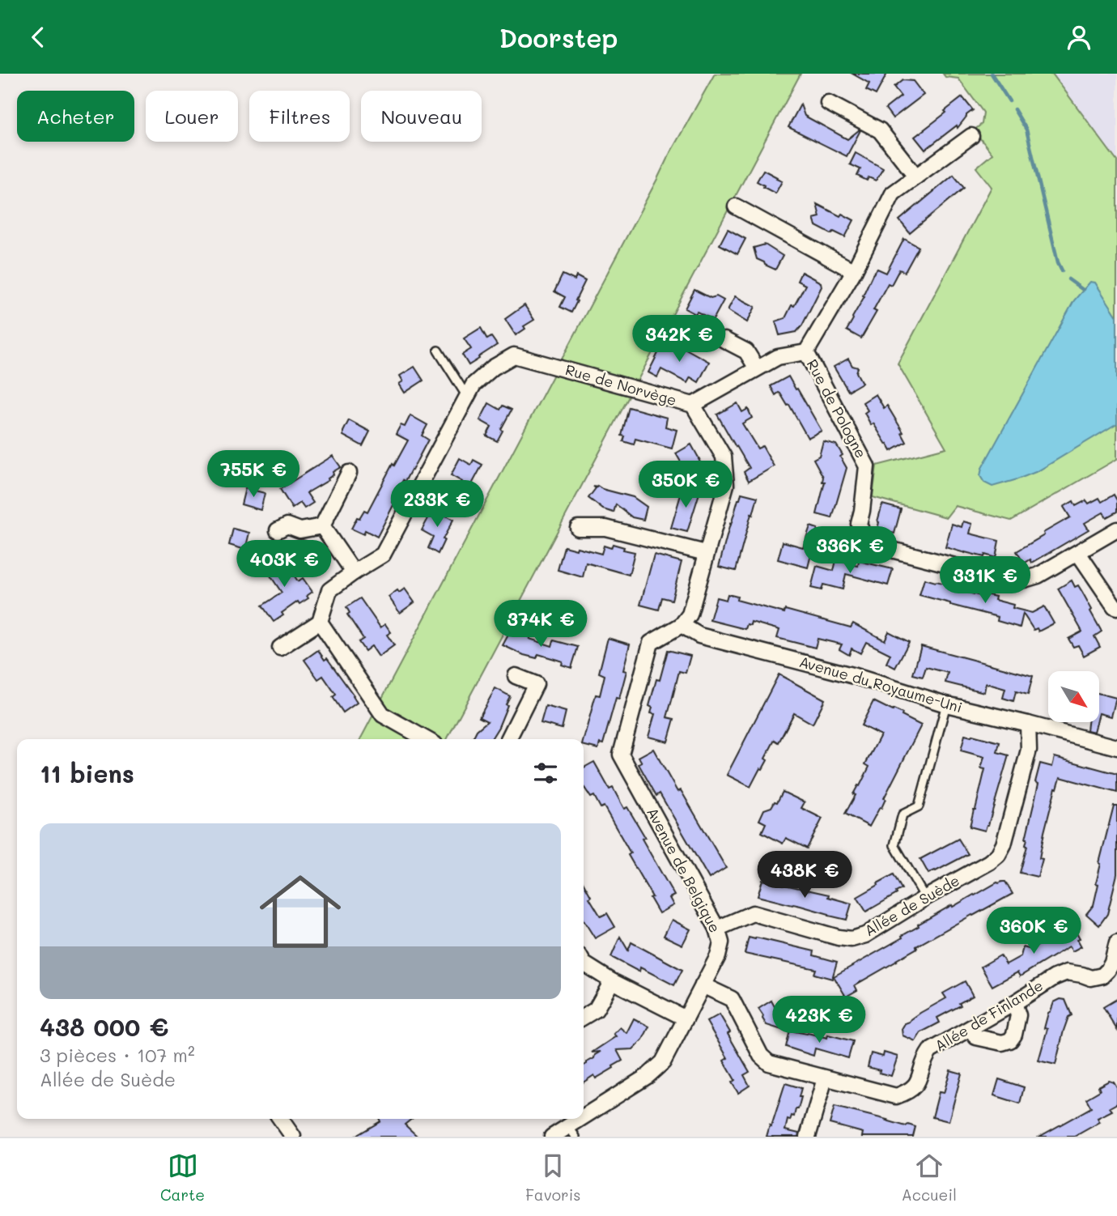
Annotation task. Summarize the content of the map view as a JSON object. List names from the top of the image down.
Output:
{
  "streets": {
    "street": [
      "Rue de Norvège",
      "Rue de Pologne",
      "Avenue du Royaume-Uni",
      "Avenue de Belgique",
      "Allée de Suède",
      "Allée de Finlande"
    ]
  },
  "crossings": [
    ["Rue de Norvège", "Avenue du Royaume-Uni"],
    ["Rue de Norvège", "Avenue de Belgique"],
    ["Avenue du Royaume-Uni", "Avenue de Belgique"],
    ["Avenue du Royaume-Uni", "Allée de Suède"],
    ["Avenue de Belgique", "Allée de Suède"],
    ["Avenue de Belgique", "Allée de Finlande"]
  ],
  "north": "bottom right",
  "page": {
    "header": "Doorstep",
    "chip": [
      "Acheter",
      "Louer",
      "Filtres",
      "Nouveau"
    ],
    "price": [
      "342K €",
      "755K €",
      "350K €",
      "233K €",
      "336K €",
      "403K €",
      "331K €",
      "374K €",
      "438K €",
      "360K €",
      "423K €"
    ],
    "heading": "11 biens",
    "list": [
      {
        "name": "438 000 €",
        "note": "3 pièces · 107 m² · Allée de Suède"
      }
    ],
    "tabs": ["Carte", "Favoris", "Accueil"]
  }
}
